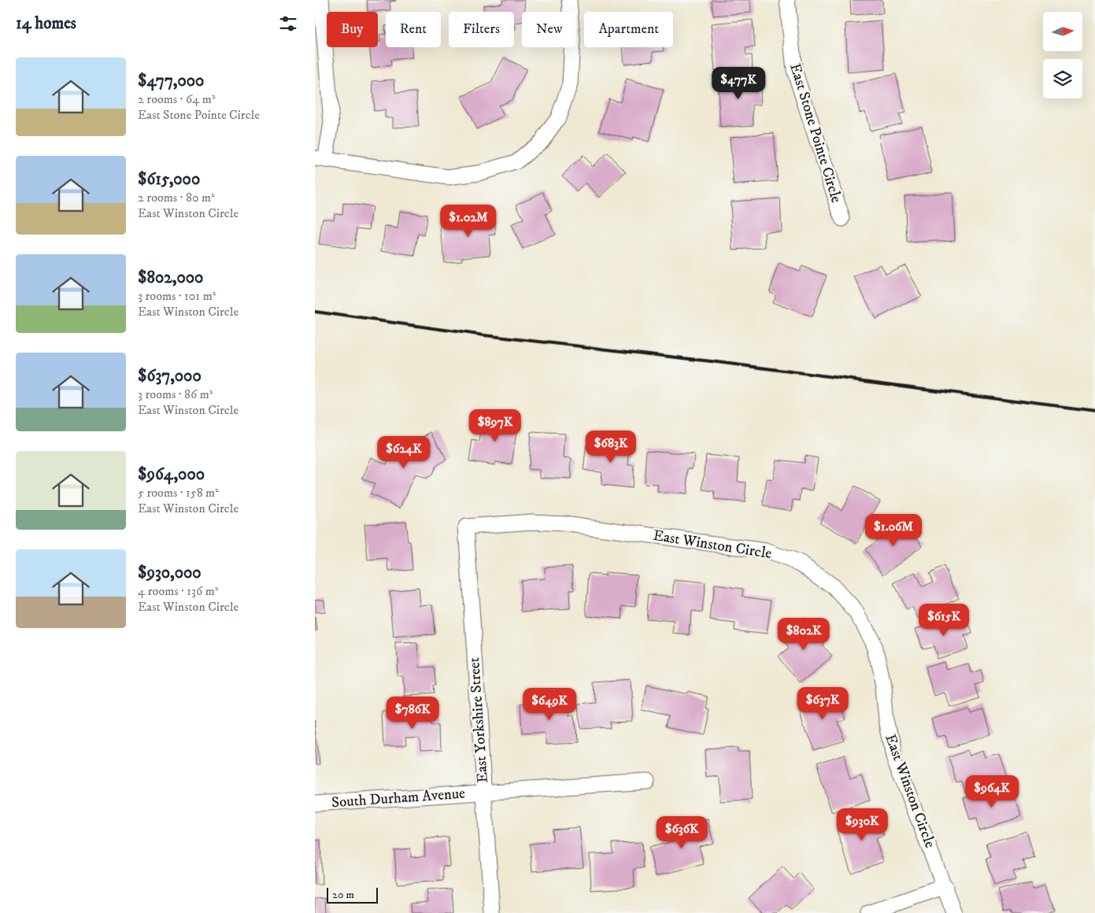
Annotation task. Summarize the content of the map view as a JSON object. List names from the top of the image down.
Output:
{
  "streets": {
    "street": [
      "East Stone Pointe Circle",
      "East Winston Circle",
      "East Yorkshire Street",
      "South Durham Avenue"
    ]
  },
  "crossings": [
    ["East Winston Circle", "East Yorkshire Street"],
    ["East Yorkshire Street", "South Durham Avenue"]
  ],
  "scale_bar": "20 m",
  "north": "right",
  "page": {
    "heading": "14 homes",
    "chip": [
      "Buy",
      "Rent",
      "Filters",
      "New",
      "Apartment"
    ],
    "list": [
      {
        "name": "$477,000",
        "note": "2 rooms · 64 m² · East Stone Pointe Circle"
      },
      {
        "name": "$615,000",
        "note": "2 rooms · 80 m² · East Winston Circle"
      },
      {
        "name": "$802,000",
        "note": "3 rooms · 101 m² · East Winston Circle"
      },
      {
        "name": "$637,000",
        "note": "3 rooms · 86 m² · East Winston Circle"
      },
      {
        "name": "$964,000",
        "note": "5 rooms · 158 m² · East Winston Circle"
      },
      {
        "name": "$930,000",
        "note": "4 rooms · 136 m² · East Winston Circle"
      }
    ],
    "price": [
      "$477K",
      "$1.02M",
      "$897K",
      "$683K",
      "$624K",
      "$1.06M",
      "$615K",
      "$802K",
      "$637K",
      "$649K",
      "$786K",
      "$964K",
      "$930K",
      "$636K"
    ],
    "scale": "20 m"
  }
}
